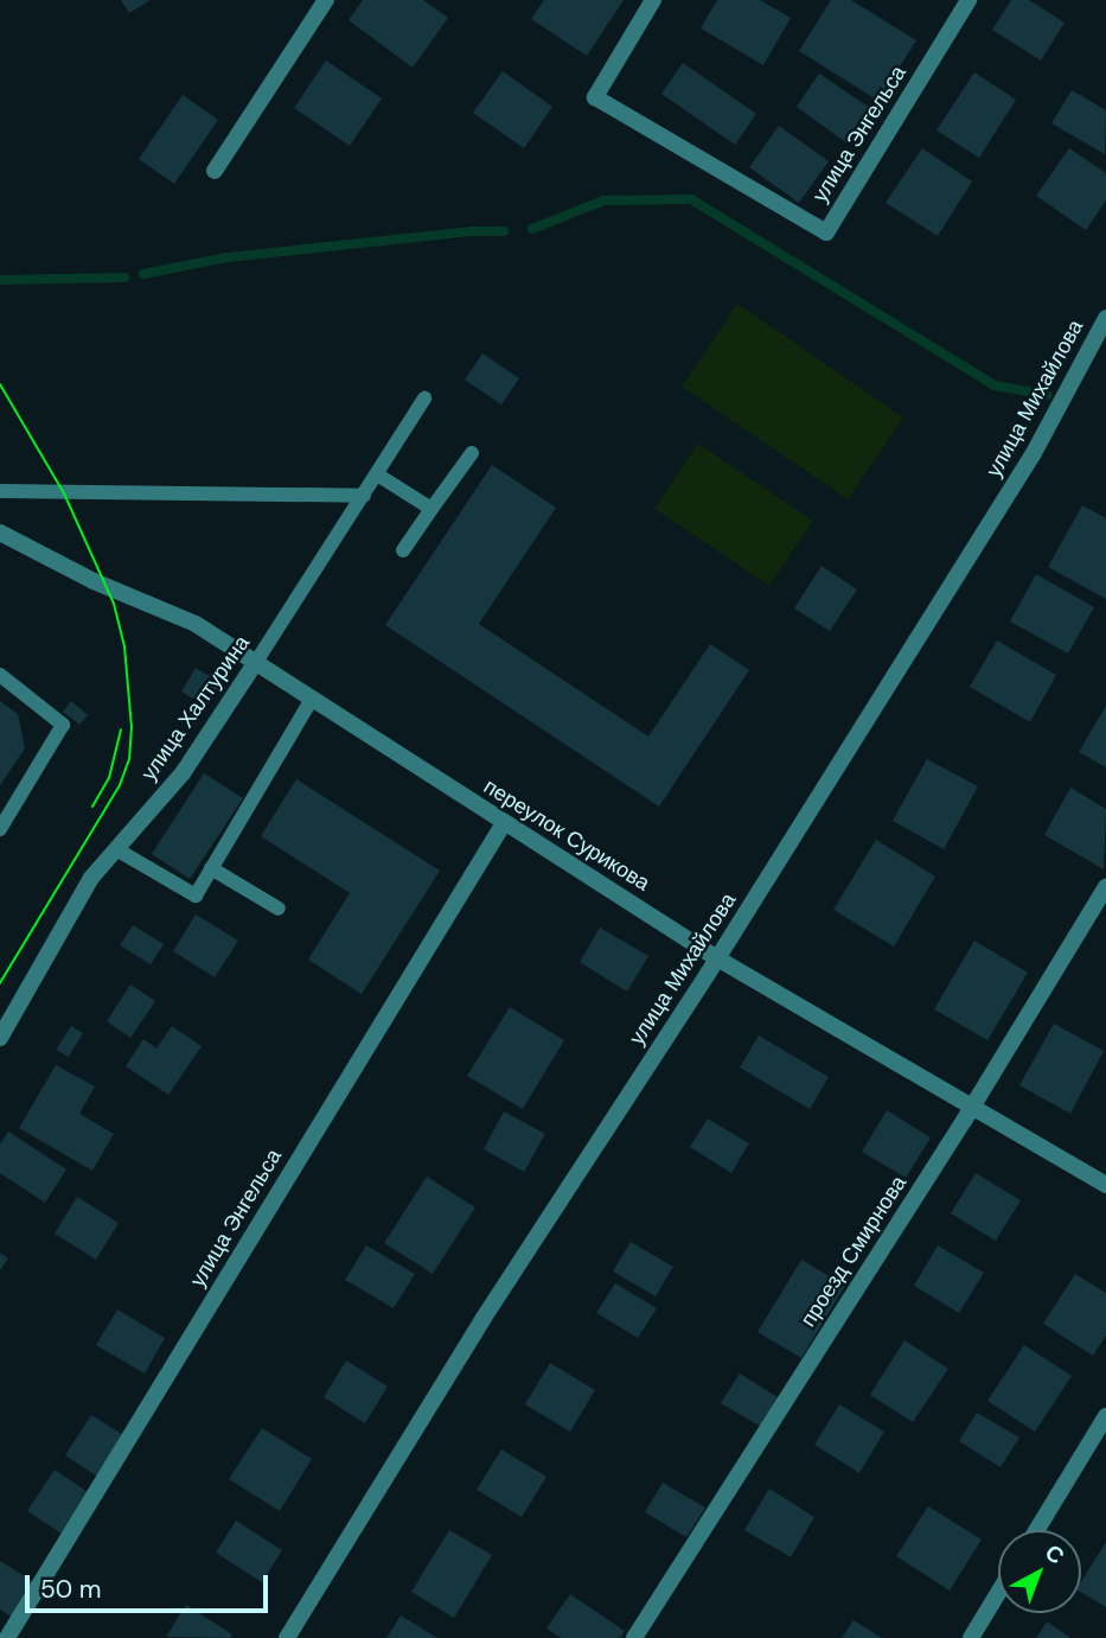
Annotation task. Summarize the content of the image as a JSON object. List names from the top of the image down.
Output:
{
  "streets": {
    "street": [
      "улица Энгельса",
      "улица Михайлова",
      "улица Халтурина",
      "переулок Сурикова",
      "проезд Смирнова"
    ]
  },
  "crossings": [
    ["улица Энгельса", "переулок Сурикова"],
    ["улица Михайлова", "переулок Сурикова"],
    ["улица Халтурина", "переулок Сурикова"],
    ["переулок Сурикова", "проезд Смирнова"]
  ],
  "scale_bar": "50 m",
  "north": "top right"
}
